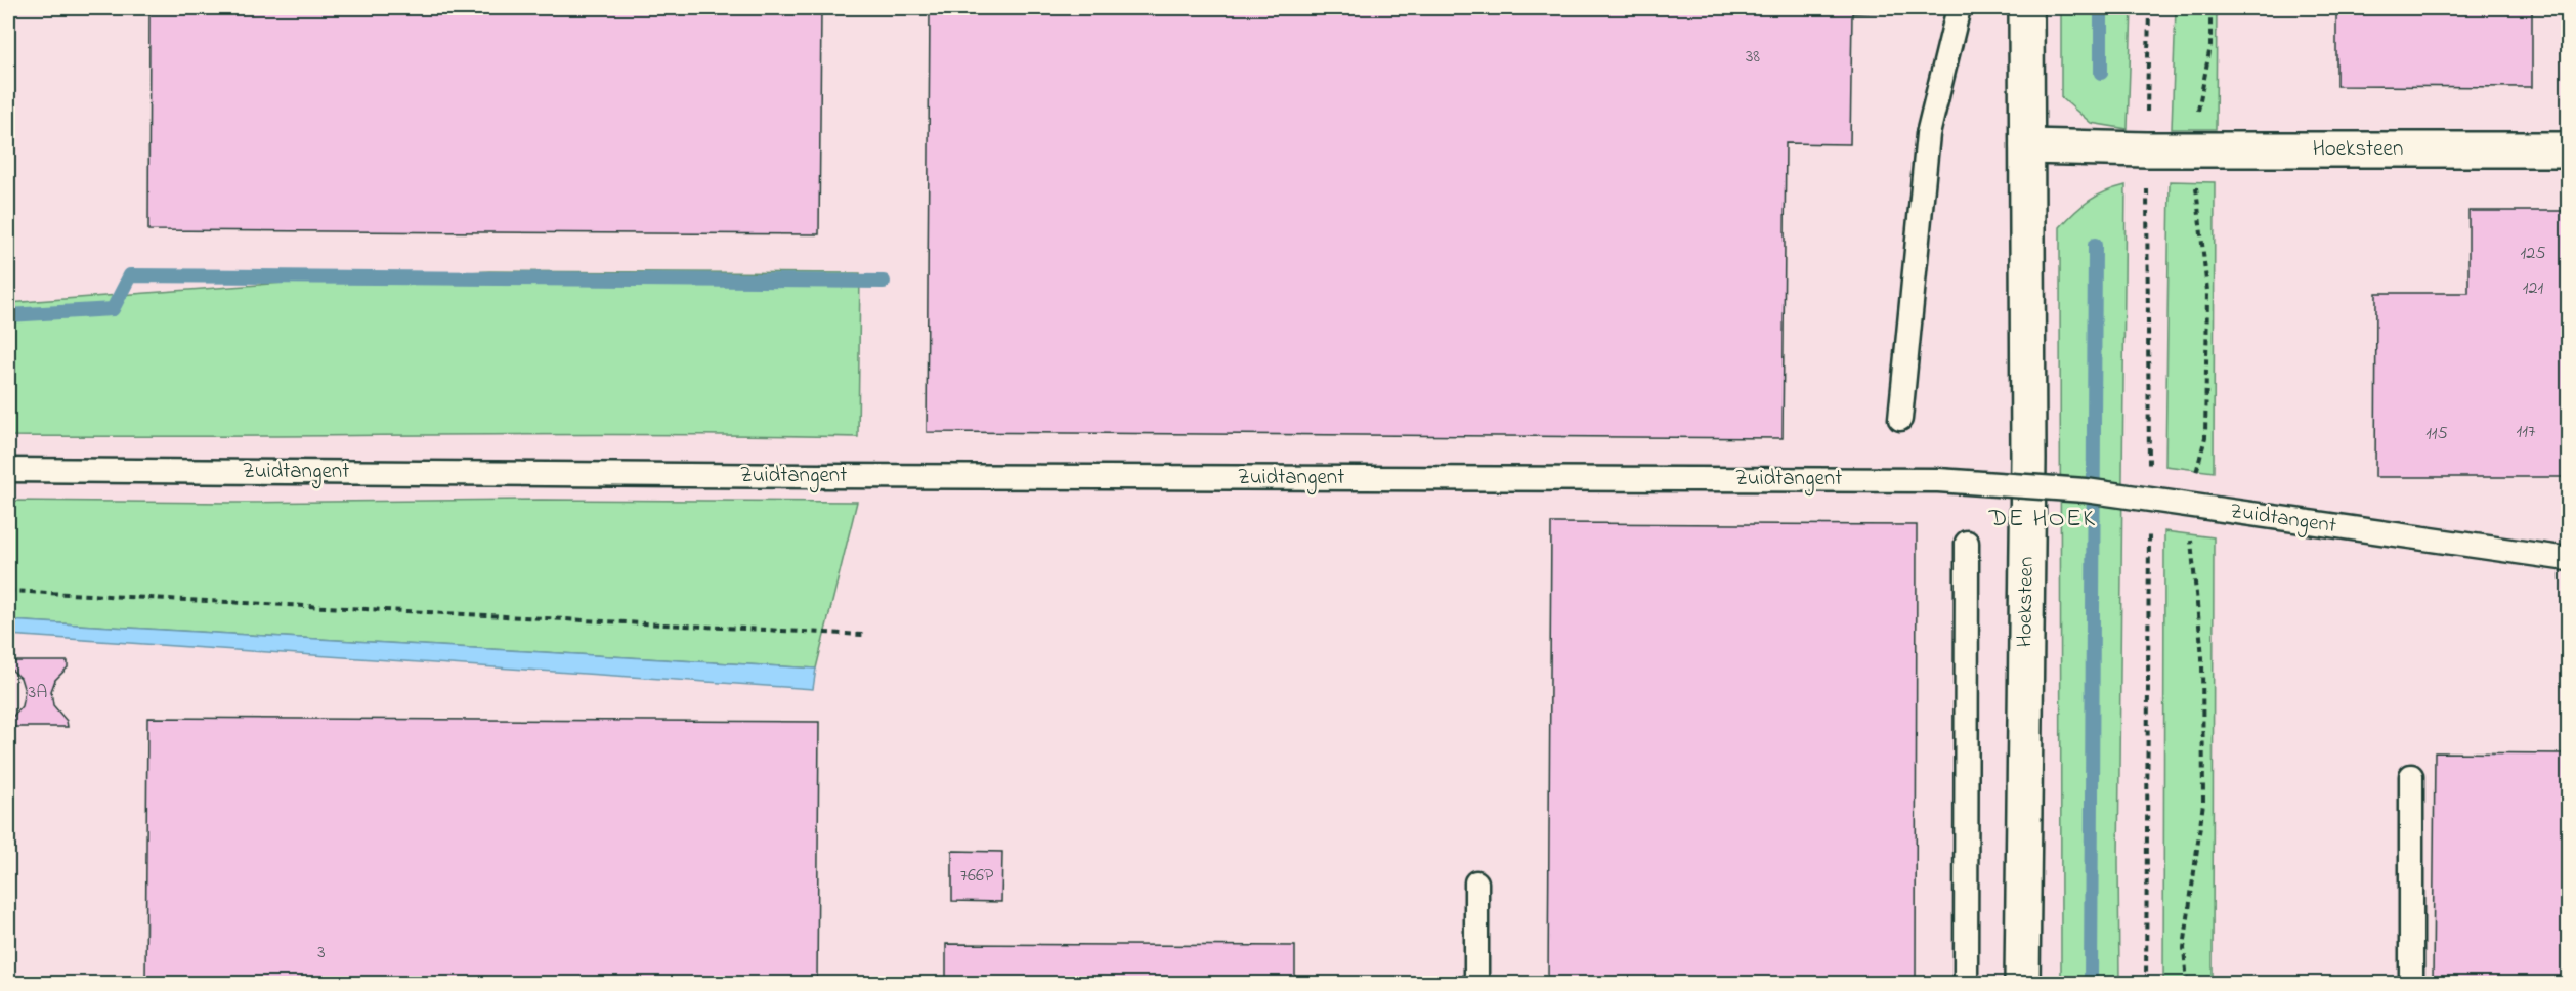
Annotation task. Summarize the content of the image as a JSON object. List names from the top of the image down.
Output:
{
  "streets": {
    "street": ["Hoeksteen"],
    "lane": ["Zuidtangent"]
  },
  "districts": ["DE HOEK"],
  "house_numbers": [
    "38",
    "125",
    "121",
    "117",
    "115",
    "3A",
    "766P",
    "3"
  ]
}
